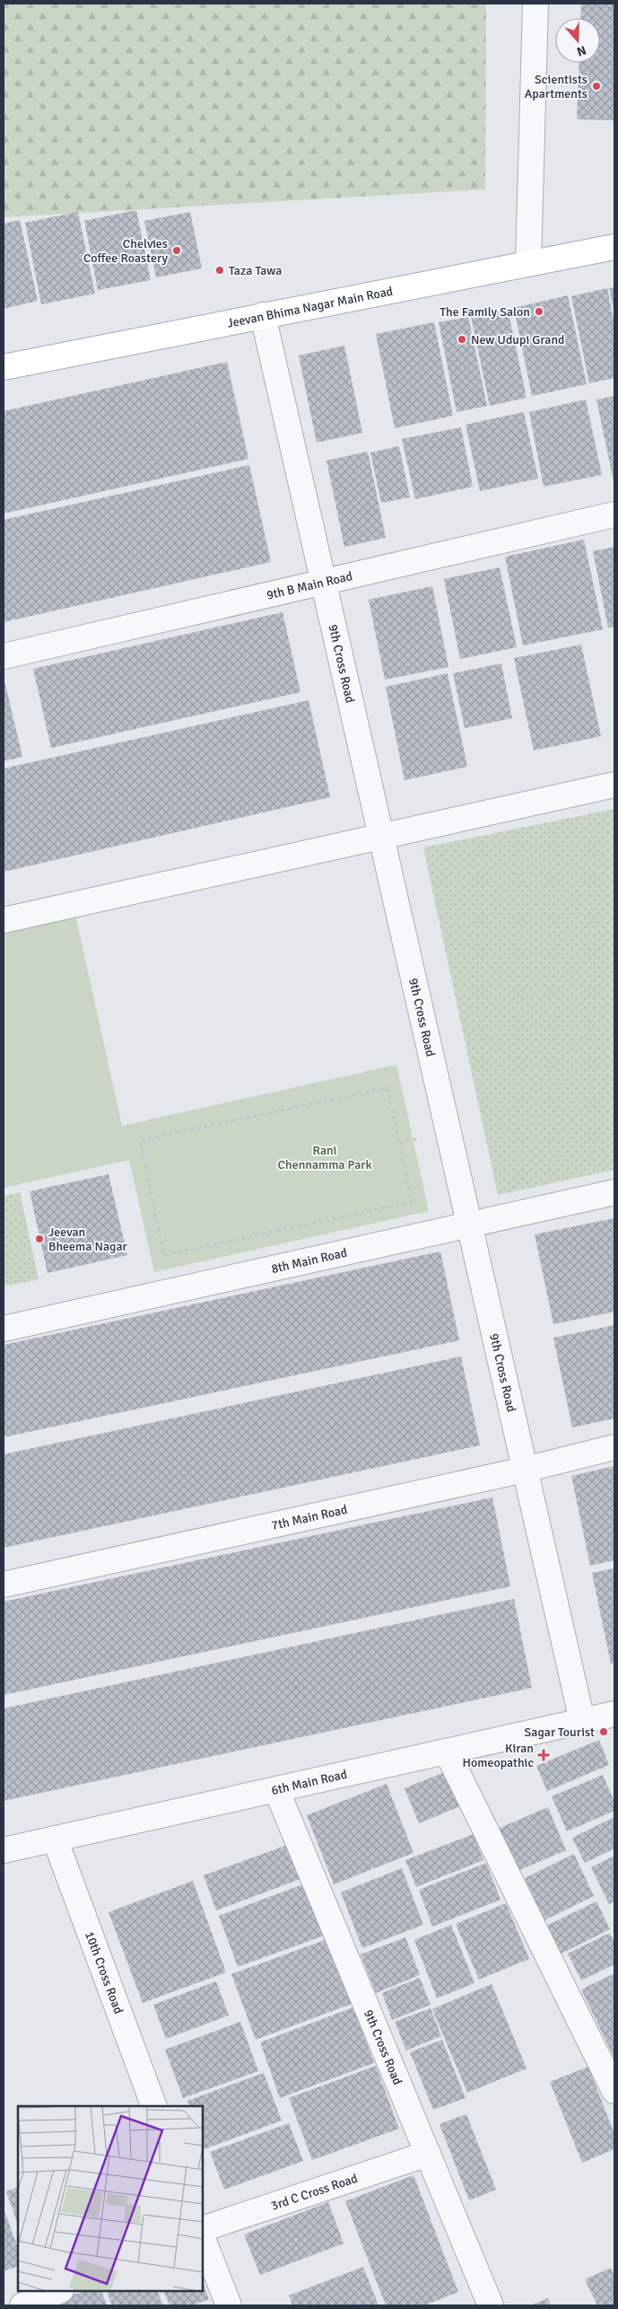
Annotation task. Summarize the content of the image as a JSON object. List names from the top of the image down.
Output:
{
  "streets": {
    "main road": ["Jeevan Bhima Nagar Main Road"],
    "street": [
      "9th B Main Road",
      "9th Cross Road",
      "8th Main Road",
      "7th Main Road",
      "6th Main Road",
      "10th Cross Road",
      "3rd C Cross Road"
    ]
  },
  "crossings": [
    ["Jeevan Bhima Nagar Main Road", "9th Cross Road"],
    ["9th B Main Road", "9th Cross Road"],
    ["9th Cross Road", "8th Main Road"],
    ["9th Cross Road", "7th Main Road"],
    ["9th Cross Road", "6th Main Road"],
    ["9th Cross Road", "3rd C Cross Road"],
    ["6th Main Road", "10th Cross Road"]
  ],
  "parks": ["Rani Chennamma Park"],
  "places": {
    "other": [
      "Scientists Apartments",
      "Chelvies Coffee Roastery",
      "Taza Tawa",
      "The Family Salon",
      "New Udupi Grand",
      "Jeevan Bheema Nagar",
      "Sagar Tourist"
    ],
    "health": ["Kiran Homeopathic"]
  },
  "north": "bottom"
}
